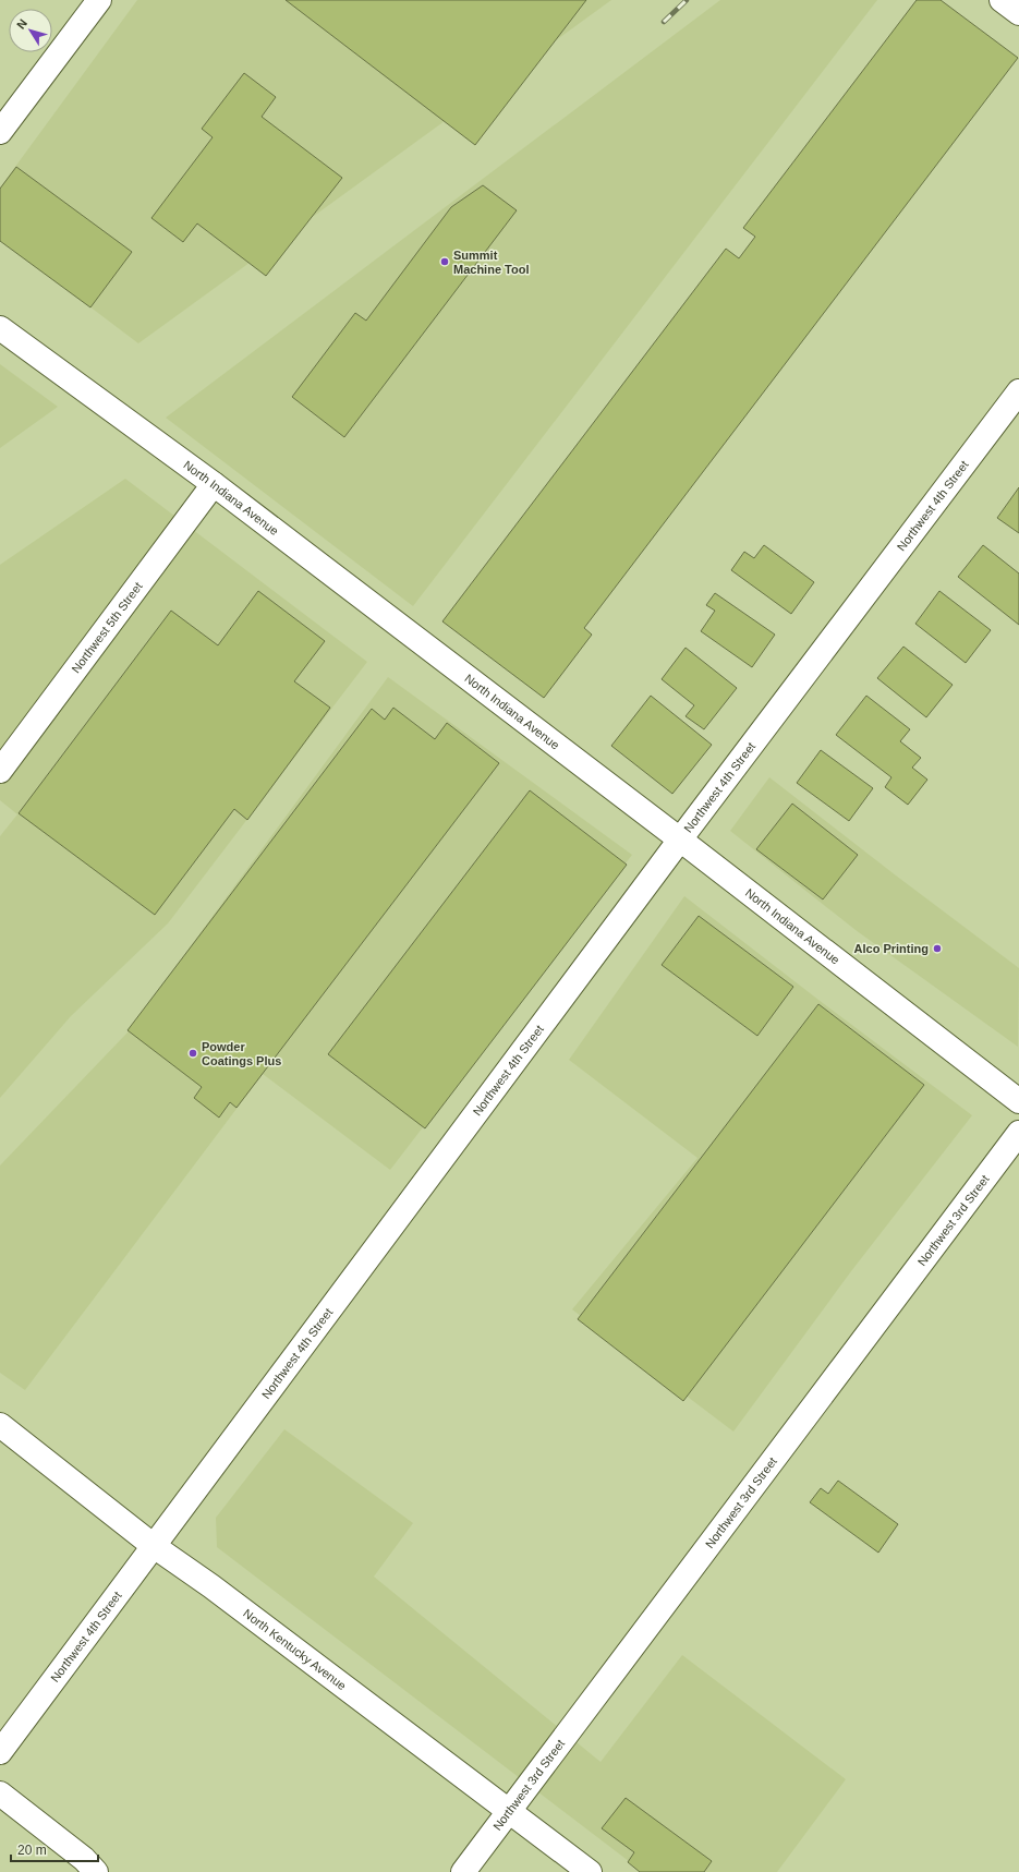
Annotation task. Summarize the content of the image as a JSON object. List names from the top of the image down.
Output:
{
  "streets": {
    "street": [
      "North Indiana Avenue",
      "Northwest 4th Street",
      "Northwest 5th Street",
      "Northwest 3rd Street",
      "North Kentucky Avenue"
    ]
  },
  "crossings": [
    ["North Indiana Avenue", "Northwest 4th Street"],
    ["North Indiana Avenue", "Northwest 5th Street"],
    ["Northwest 4th Street", "North Kentucky Avenue"],
    ["Northwest 3rd Street", "North Kentucky Avenue"]
  ],
  "places": ["Summit Machine Tool", "Alco Printing", "Powder Coatings Plus"],
  "scale_bar": "20 m",
  "north": "top left"
}
